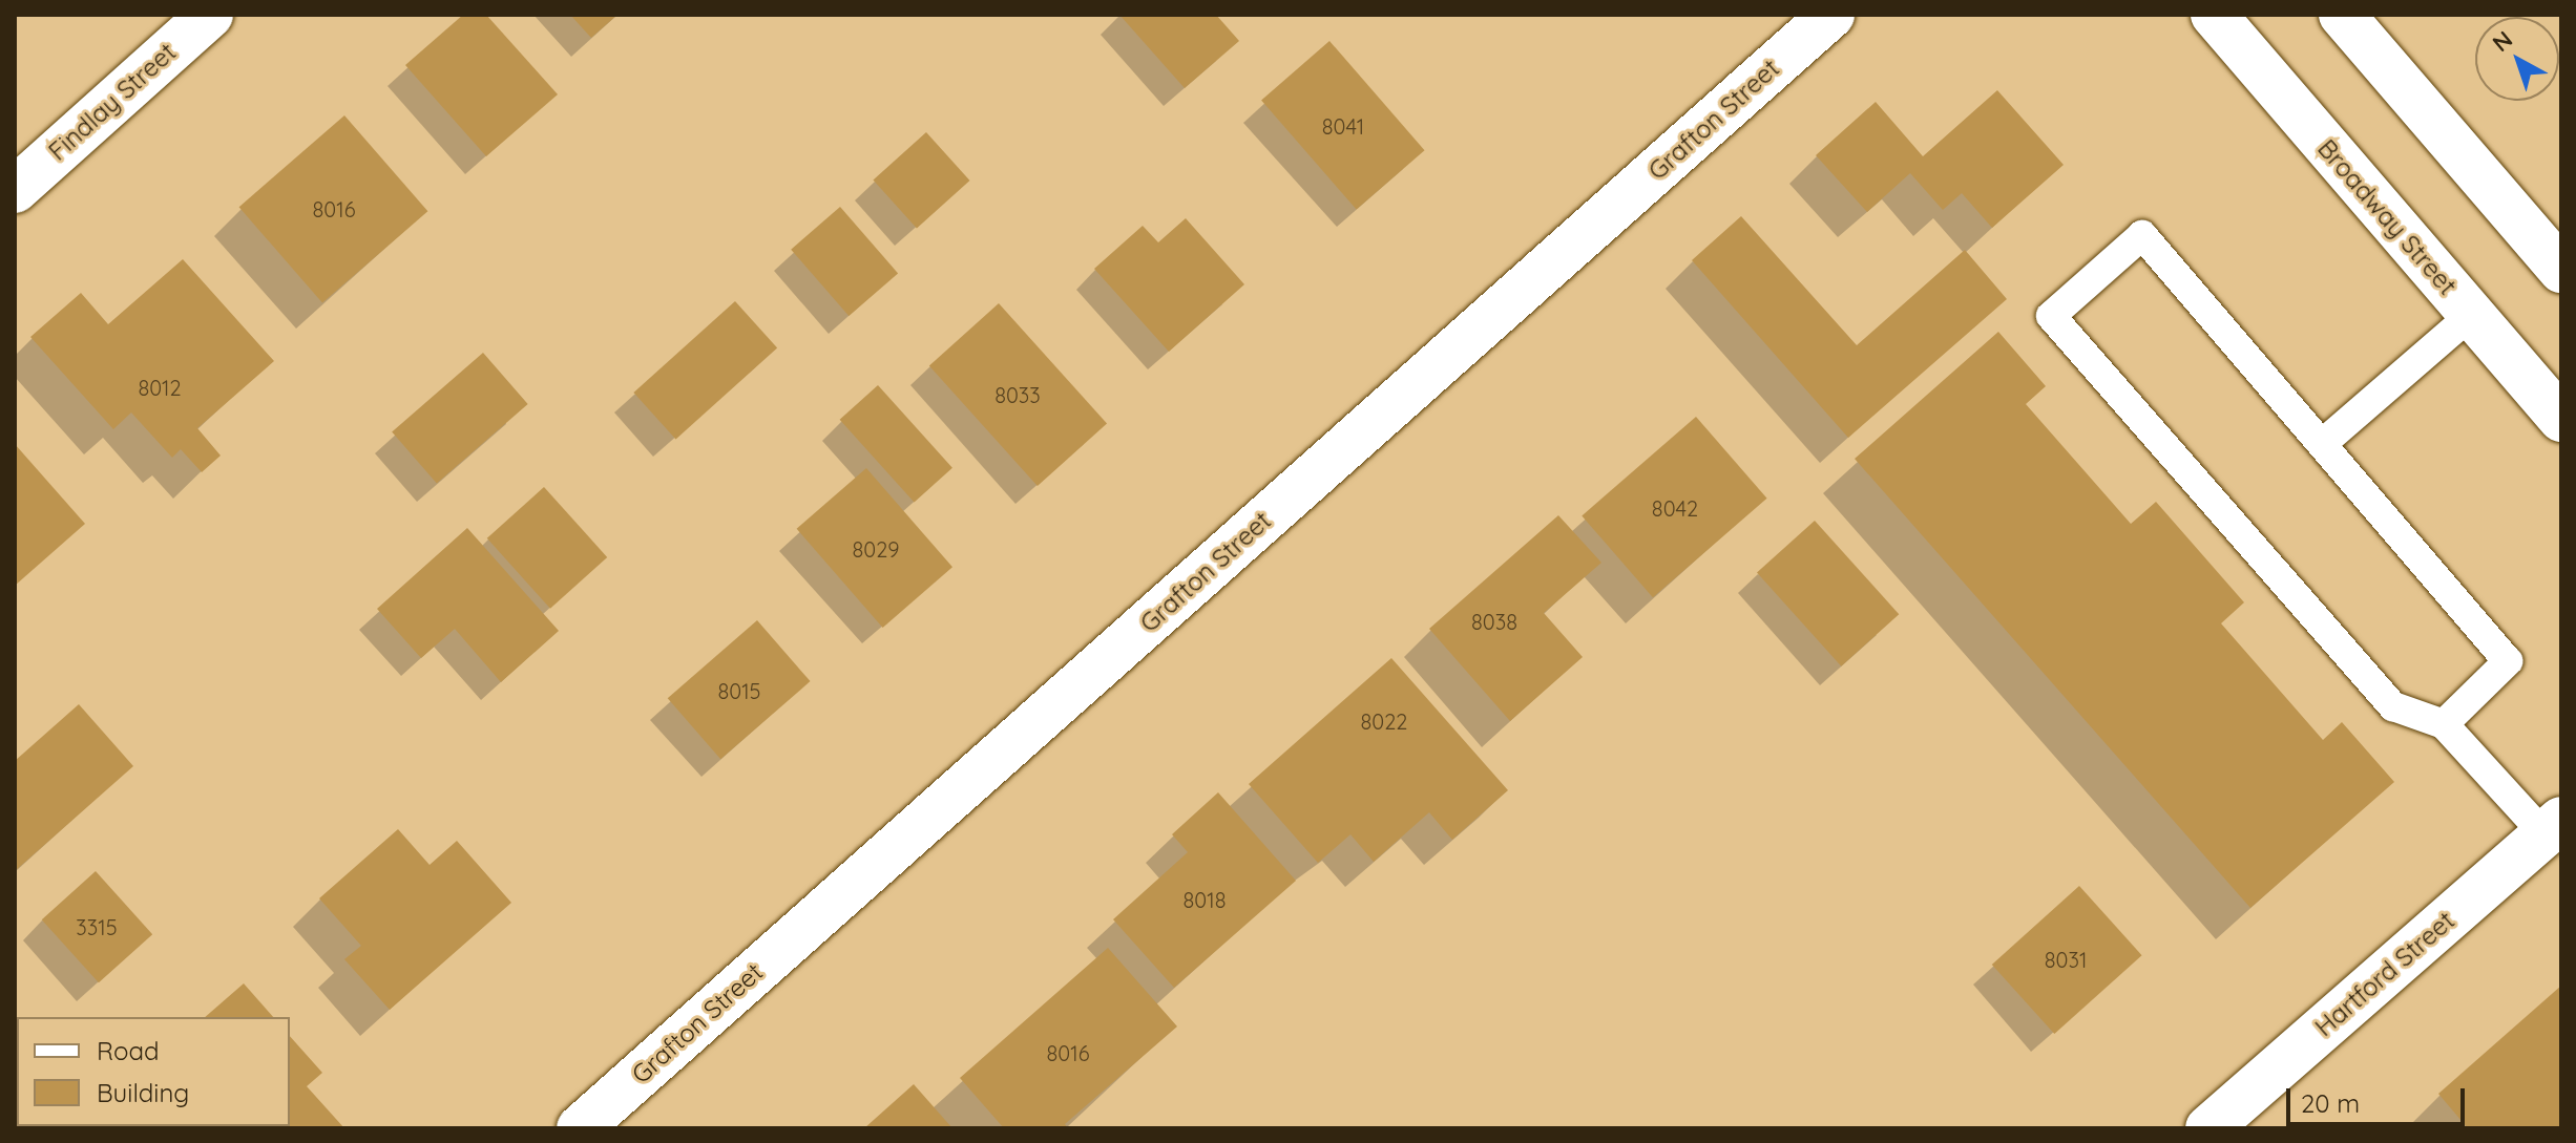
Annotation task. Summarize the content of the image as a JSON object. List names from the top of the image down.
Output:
{
  "streets": {
    "street": [
      "Findlay Street",
      "Grafton Street",
      "Broadway Street",
      "Hartford Street"
    ]
  },
  "house_numbers": [
    "8041",
    "8016",
    "8012",
    "8033",
    "8042",
    "8029",
    "8038",
    "8015",
    "8022",
    "8018",
    "3315",
    "8031",
    "8016"
  ],
  "legend": ["Road", "Building"],
  "scale_bar": "20 m",
  "north": "top left"
}
